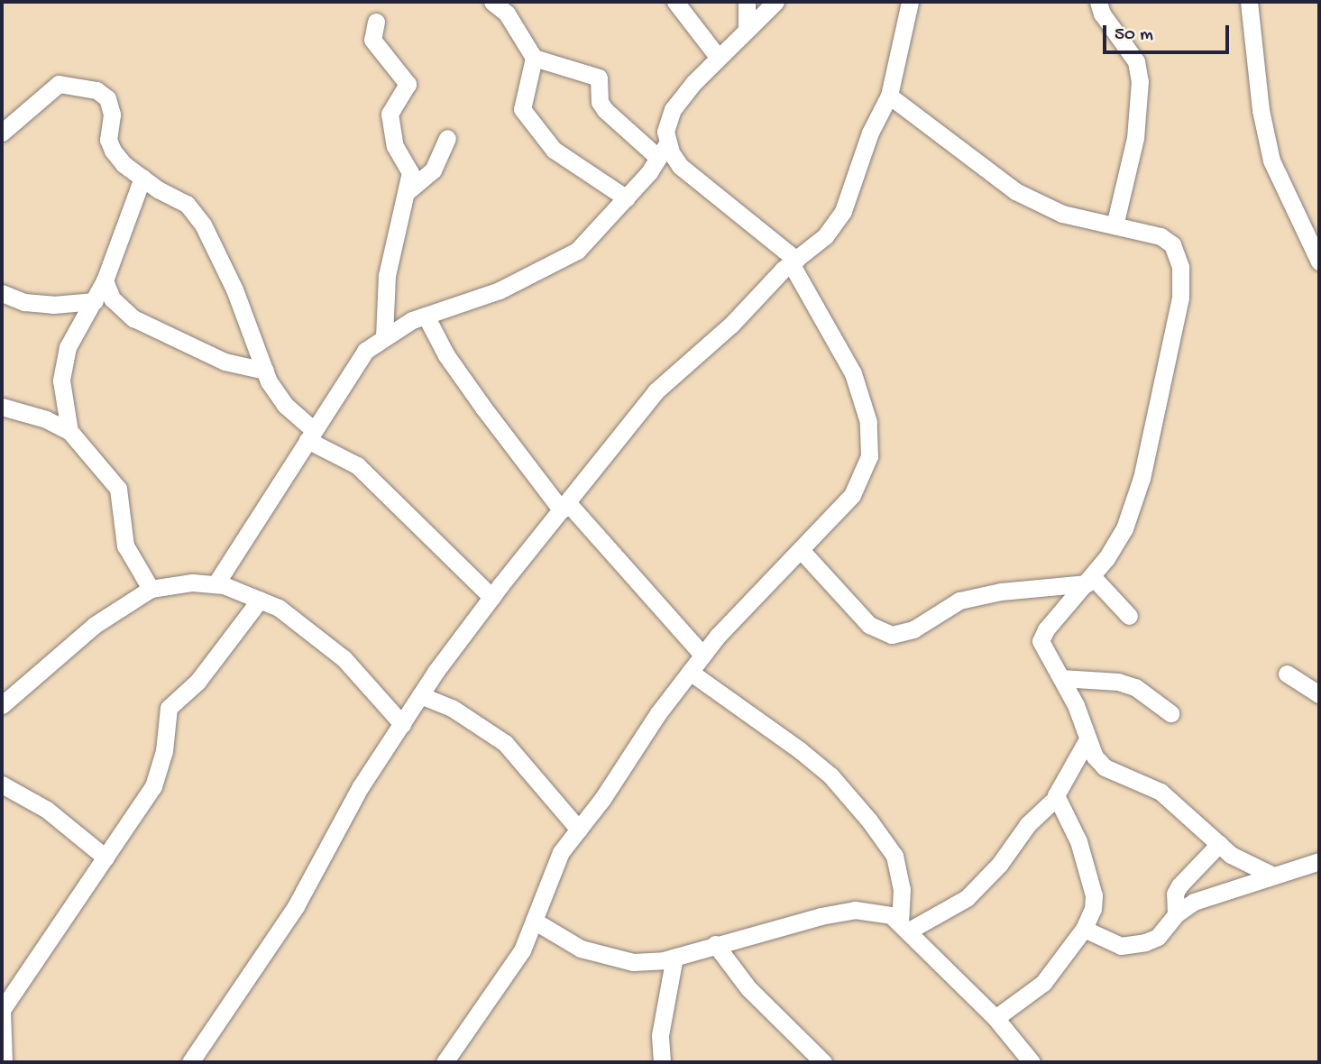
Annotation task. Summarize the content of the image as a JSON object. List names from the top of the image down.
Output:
{
  "scale_bar": "50 m"
}
